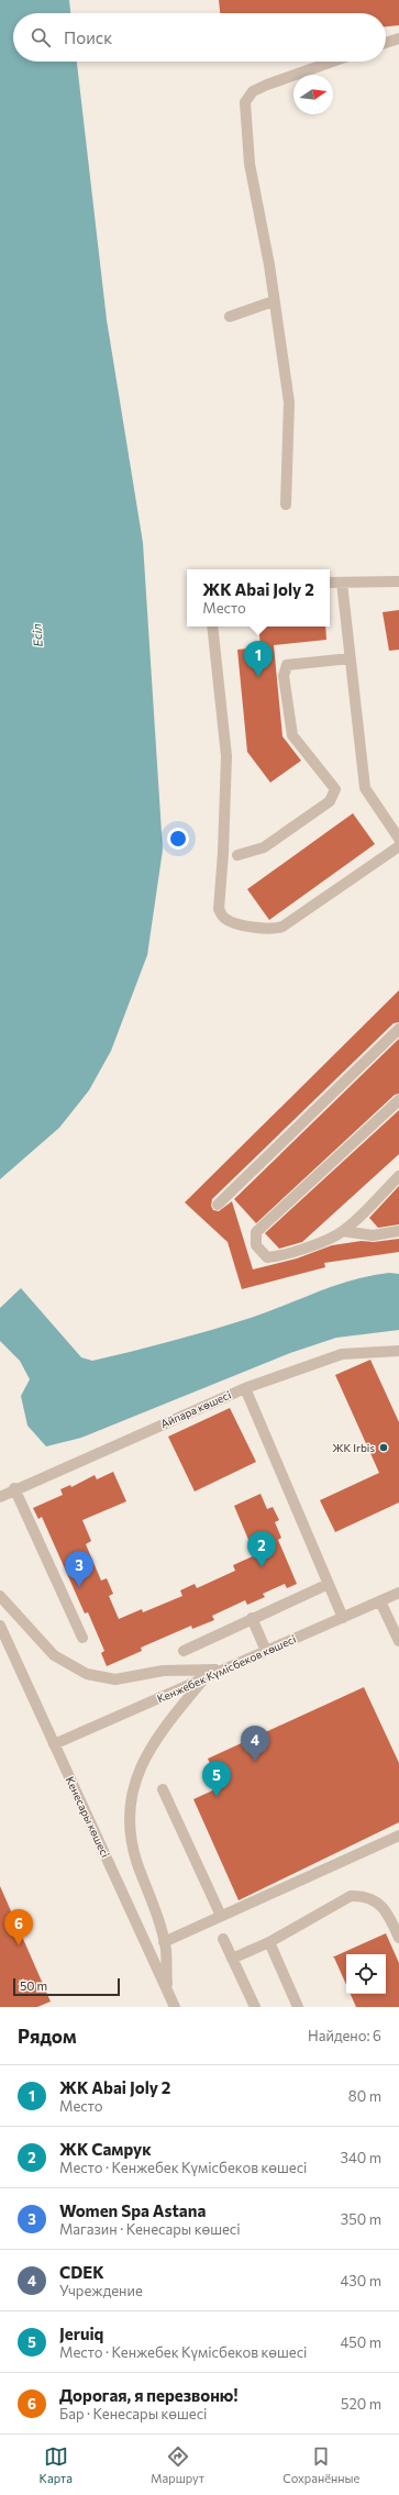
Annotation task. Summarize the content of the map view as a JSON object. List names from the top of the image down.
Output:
{
  "streets": {
    "street": ["Айпара көшесі", "Кенжебек Күмісбеков көшесі", "Кенесары көшесі"]
  },
  "crossings": [
    ["Кенжебек Күмісбеков көшесі", "Кенесары көшесі"]
  ],
  "water": ["Есіл"],
  "places": ["ЖК Irbis"],
  "scale_bar": "50 m",
  "north": "right",
  "page": {
    "search": "Поиск",
    "popup": ["ЖК Abai Joly 2", "Место"],
    "pins": [
      "1",
      "2",
      "3",
      "4",
      "5",
      "6"
    ],
    "scale": "50 m",
    "heading": ["Рядом", "Найдено: 6"],
    "list": [
      {
        "mark": "1",
        "name": "ЖК Abai Joly 2",
        "note": "Место",
        "value": "80 m"
      },
      {
        "mark": "2",
        "name": "ЖК Самрук",
        "note": "Место · Кенжебек Күмісбеков көшесі",
        "value": "340 m"
      },
      {
        "mark": "3",
        "name": "Women Spa Astana",
        "note": "Магазин · Кенесары көшесі",
        "value": "350 m"
      },
      {
        "mark": "4",
        "name": "CDEK",
        "note": "Учреждение",
        "value": "430 m"
      },
      {
        "mark": "5",
        "name": "Jeruiq",
        "note": "Место · Кенжебек Күмісбеков көшесі",
        "value": "450 m"
      },
      {
        "mark": "6",
        "name": "Дорогая, я перезвоню!",
        "note": "Бар · Кенесары көшесі",
        "value": "520 m"
      }
    ],
    "nav": ["Карта", "Маршрут", "Сохранённые"]
  }
}
